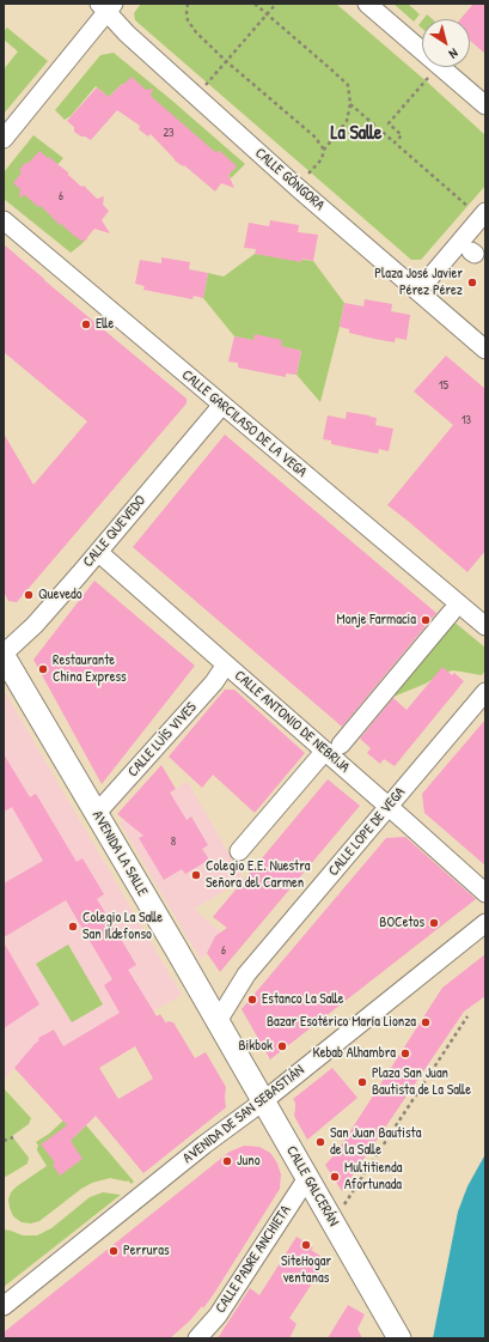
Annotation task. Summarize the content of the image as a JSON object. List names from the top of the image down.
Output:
{
  "streets": {
    "main road": ["AVENIDA LA SALLE", "CALLE GALCERÁN"],
    "street": [
      "CALLE GÓNGORA",
      "CALLE GARCILASO DE LA VEGA",
      "CALLE QUEVEDO",
      "CALLE ANTONIO DE NEBRIJA",
      "CALLE LUÍS VIVES",
      "CALLE LOPE DE VEGA",
      "AVENIDA DE SAN SEBASTIÁN",
      "CALLE PADRE ANCHIETA"
    ]
  },
  "crossings": [
    ["CALLE GARCILASO DE LA VEGA", "CALLE QUEVEDO"],
    ["CALLE QUEVEDO", "CALLE ANTONIO DE NEBRIJA"],
    ["CALLE QUEVEDO", "AVENIDA LA SALLE"],
    ["CALLE ANTONIO DE NEBRIJA", "CALLE LUÍS VIVES"],
    ["CALLE ANTONIO DE NEBRIJA", "CALLE LOPE DE VEGA"],
    ["CALLE LUÍS VIVES", "AVENIDA LA SALLE"],
    ["CALLE LOPE DE VEGA", "AVENIDA LA SALLE"],
    ["AVENIDA LA SALLE", "AVENIDA DE SAN SEBASTIÁN"],
    ["AVENIDA LA SALLE", "CALLE GALCERÁN"],
    ["AVENIDA DE SAN SEBASTIÁN", "CALLE GALCERÁN"],
    ["CALLE GALCERÁN", "CALLE PADRE ANCHIETA"]
  ],
  "districts": ["La Salle"],
  "places": [
    "Plaza José Javier Pérez Pérez",
    "Elle",
    "Quevedo",
    "Monje Farmacia",
    "Restaurante China Express",
    "Colegio E.E. Nuestra Señora del Carmen",
    "BOCetos",
    "Colegio La Salle San Ildefonso",
    "Estanco La Salle",
    "Bazar Esotérico María Lionza",
    "Bikbok",
    "Kebab Alhambra",
    "Plaza San Juan Bautista de La Salle",
    "San Juan Bautista de la Salle",
    "Juno",
    "Multitienda Afortunada",
    "SiteHogar ventanas",
    "Perruras"
  ],
  "house_numbers": [
    "23",
    "6",
    "15",
    "13",
    "8",
    "6"
  ],
  "north": "bottom right"
}
